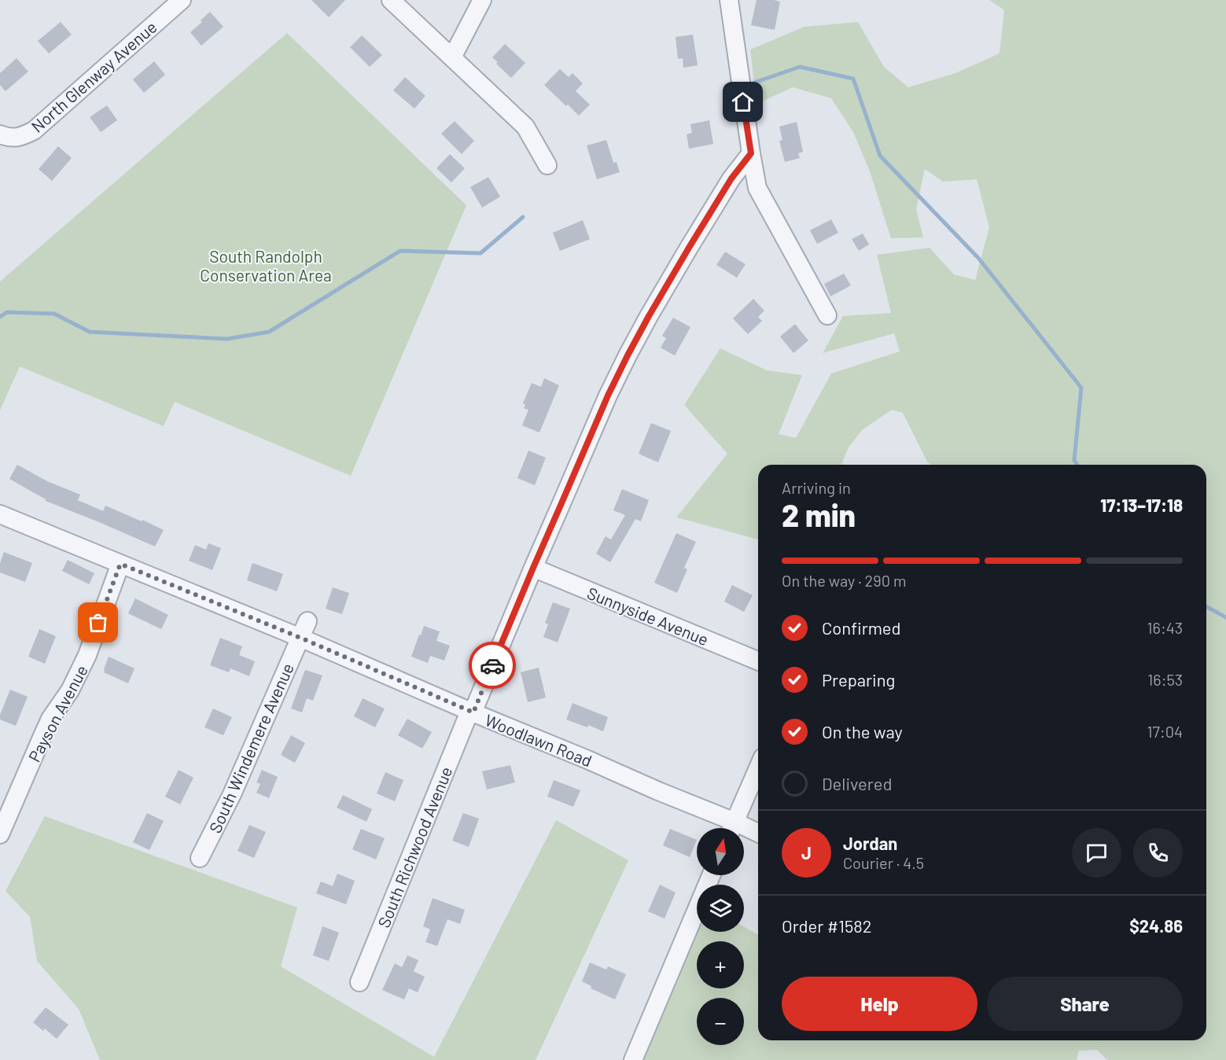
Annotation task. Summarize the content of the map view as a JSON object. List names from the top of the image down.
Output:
{
  "streets": {
    "street": [
      "North Glenway Avenue",
      "Sunnyside Avenue",
      "Payson Avenue",
      "Woodlawn Road",
      "South Windemere Avenue",
      "South Richwood Avenue"
    ]
  },
  "crossings": [
    ["Sunnyside Avenue", "South Richwood Avenue"],
    ["Payson Avenue", "Woodlawn Road"],
    ["Woodlawn Road", "South Windemere Avenue"],
    ["Woodlawn Road", "South Richwood Avenue"]
  ],
  "parks": ["South Randolph Conservation Area"],
  "north": "top",
  "page": {
    "heading": ["2 min", "Arriving in", "17:13–17:18"],
    "panel": [
      "Jordan",
      "Courier · 4.5",
      "Order #1582",
      "$24.86"
    ],
    "bar": "On the way · 290 m",
    "list": [
      ["Confirmed", "16:43"],
      ["Preparing", "16:53"],
      ["On the way", "17:04"],
      "Delivered"
    ],
    "map_buttons": ["+", "−"],
    "round": "J",
    "buttons": ["Help", "Share"]
  }
}
